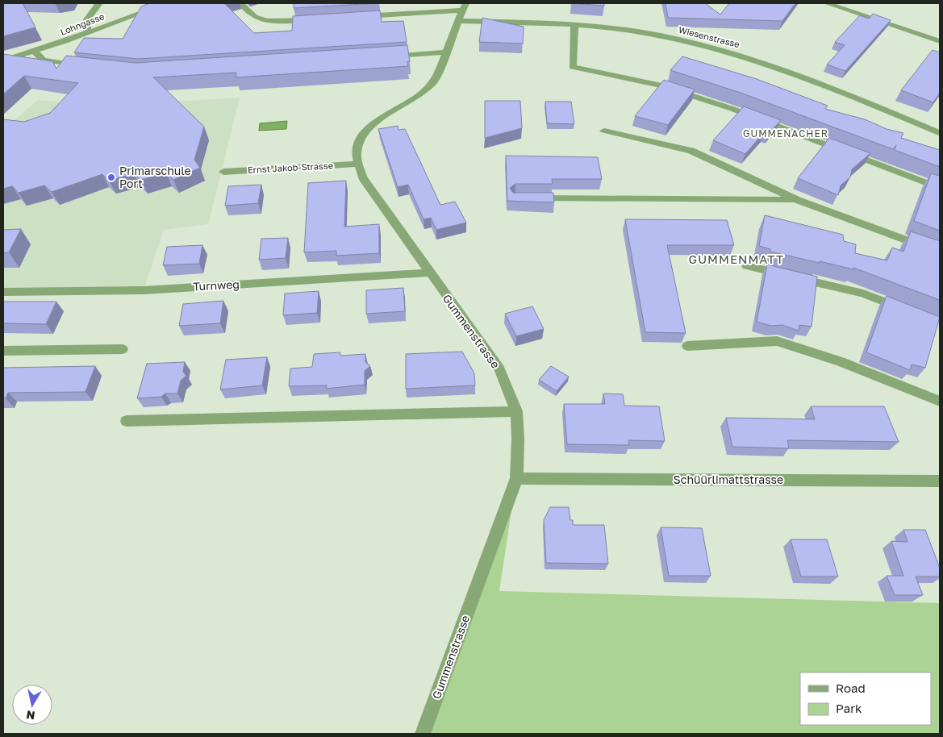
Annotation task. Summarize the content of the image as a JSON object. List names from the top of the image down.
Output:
{
  "streets": {
    "street": [
      "Lohngasse",
      "Wiesenstrasse",
      "Ernst Jakob-Strasse",
      "Turnweg",
      "Gummenstrasse",
      "Schüürlimattstrasse"
    ]
  },
  "crossings": [
    ["Ernst Jakob-Strasse", "Gummenstrasse"],
    ["Turnweg", "Gummenstrasse"],
    ["Gummenstrasse", "Schüürlimattstrasse"]
  ],
  "districts": ["GUMMENACHER", "GUMMENMATT"],
  "places": ["Primarschule Port"],
  "legend": ["Road", "Park"],
  "north": "bottom"
}
